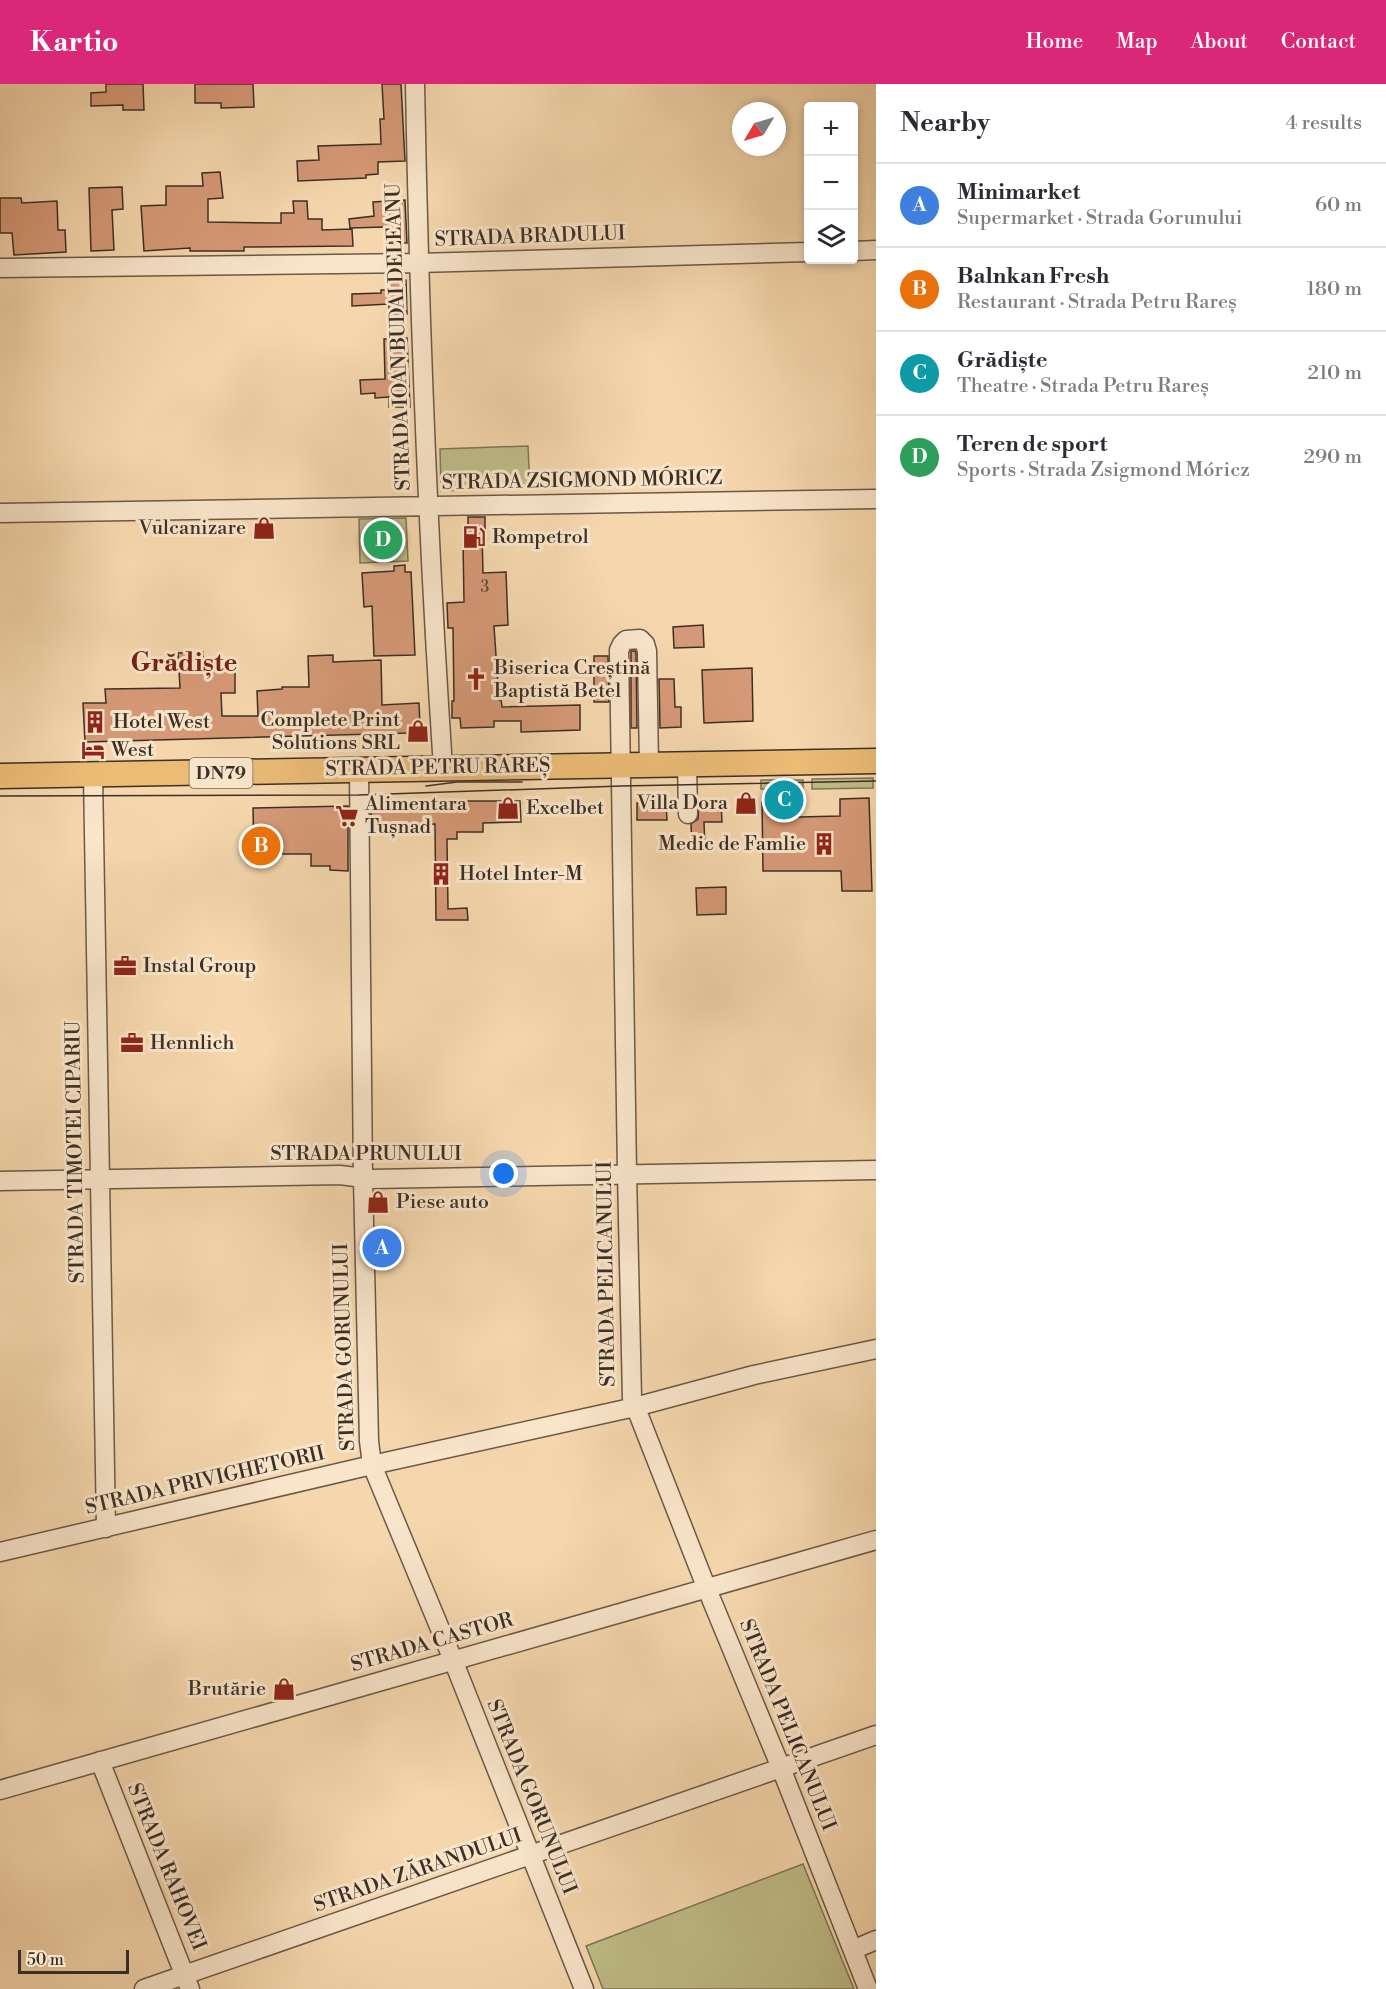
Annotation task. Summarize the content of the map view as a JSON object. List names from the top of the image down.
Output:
{
  "streets": {
    "main road": ["STRADA PETRU RAREȘ", "DN79"],
    "street": [
      "STRADA BRADULUI",
      "STRADA IOAN BUDAI DELEANU",
      "STRADA ZSIGMOND MÓRICZ",
      "STRADA TIMOTEI CIPARIU",
      "STRADA PRUNULUI",
      "STRADA PELICANULUI",
      "STRADA GORUNULUI",
      "STRADA PRIVIGHETORII",
      "STRADA CASTOR",
      "STRADA RAHOVEI",
      "STRADA ZĂRANDULUI"
    ]
  },
  "crossings": [
    ["STRADA BRADULUI", "STRADA IOAN BUDAI DELEANU"],
    ["STRADA IOAN BUDAI DELEANU", "STRADA ZSIGMOND MÓRICZ"],
    ["STRADA IOAN BUDAI DELEANU", "STRADA PETRU RAREȘ"],
    ["STRADA PETRU RAREȘ", "STRADA TIMOTEI CIPARIU"],
    ["STRADA PETRU RAREȘ", "STRADA PELICANULUI"],
    ["STRADA PETRU RAREȘ", "STRADA GORUNULUI"],
    ["STRADA TIMOTEI CIPARIU", "STRADA PRUNULUI"],
    ["STRADA TIMOTEI CIPARIU", "STRADA PRIVIGHETORII"],
    ["STRADA PRUNULUI", "STRADA PELICANULUI"],
    ["STRADA PRUNULUI", "STRADA GORUNULUI"],
    ["STRADA PELICANULUI", "STRADA PRIVIGHETORII"],
    ["STRADA PELICANULUI", "STRADA CASTOR"],
    ["STRADA PELICANULUI", "STRADA ZĂRANDULUI"],
    ["STRADA GORUNULUI", "STRADA PRIVIGHETORII"],
    ["STRADA GORUNULUI", "STRADA CASTOR"],
    ["STRADA GORUNULUI", "STRADA ZĂRANDULUI"],
    ["STRADA CASTOR", "STRADA RAHOVEI"],
    ["STRADA RAHOVEI", "STRADA ZĂRANDULUI"]
  ],
  "districts": ["Grădiște"],
  "places": {
    "shop": [
      "Vulcanizare",
      "Complete Print Solutions SRL",
      "Villa Dora",
      "Excelbet",
      "Piese auto",
      "Brutărie"
    ],
    "fuel station": ["Rompetrol"],
    "church": ["Biserica Creștină Baptistă Betel"],
    "building": ["Hotel West", "Medic de Famlie", "Hotel Inter-M"],
    "hotel": ["West"],
    "supermarket": ["Alimentara Tușnad"],
    "office": ["Instal Group", "Hennlich"]
  },
  "house_numbers": ["3"],
  "scale_bar": "50 m",
  "north": "bottom left",
  "page": {
    "header": "Kartio",
    "nav": [
      "Home",
      "Map",
      "About",
      "Contact"
    ],
    "heading": ["Nearby", "4 results"],
    "map_buttons": ["+", "−"],
    "list": [
      {
        "mark": "A",
        "name": "Minimarket",
        "note": "Supermarket · Strada Gorunului",
        "value": "60 m"
      },
      {
        "mark": "B",
        "name": "Balnkan Fresh",
        "note": "Restaurant · Strada Petru Rareș",
        "value": "180 m"
      },
      {
        "mark": "C",
        "name": "Grădiște",
        "note": "Theatre · Strada Petru Rareș",
        "value": "210 m"
      },
      {
        "mark": "D",
        "name": "Teren de sport",
        "note": "Sports · Strada Zsigmond Móricz",
        "value": "290 m"
      }
    ],
    "pins": [
      "D",
      "C",
      "B",
      "A"
    ],
    "scale": "50 m"
  }
}
